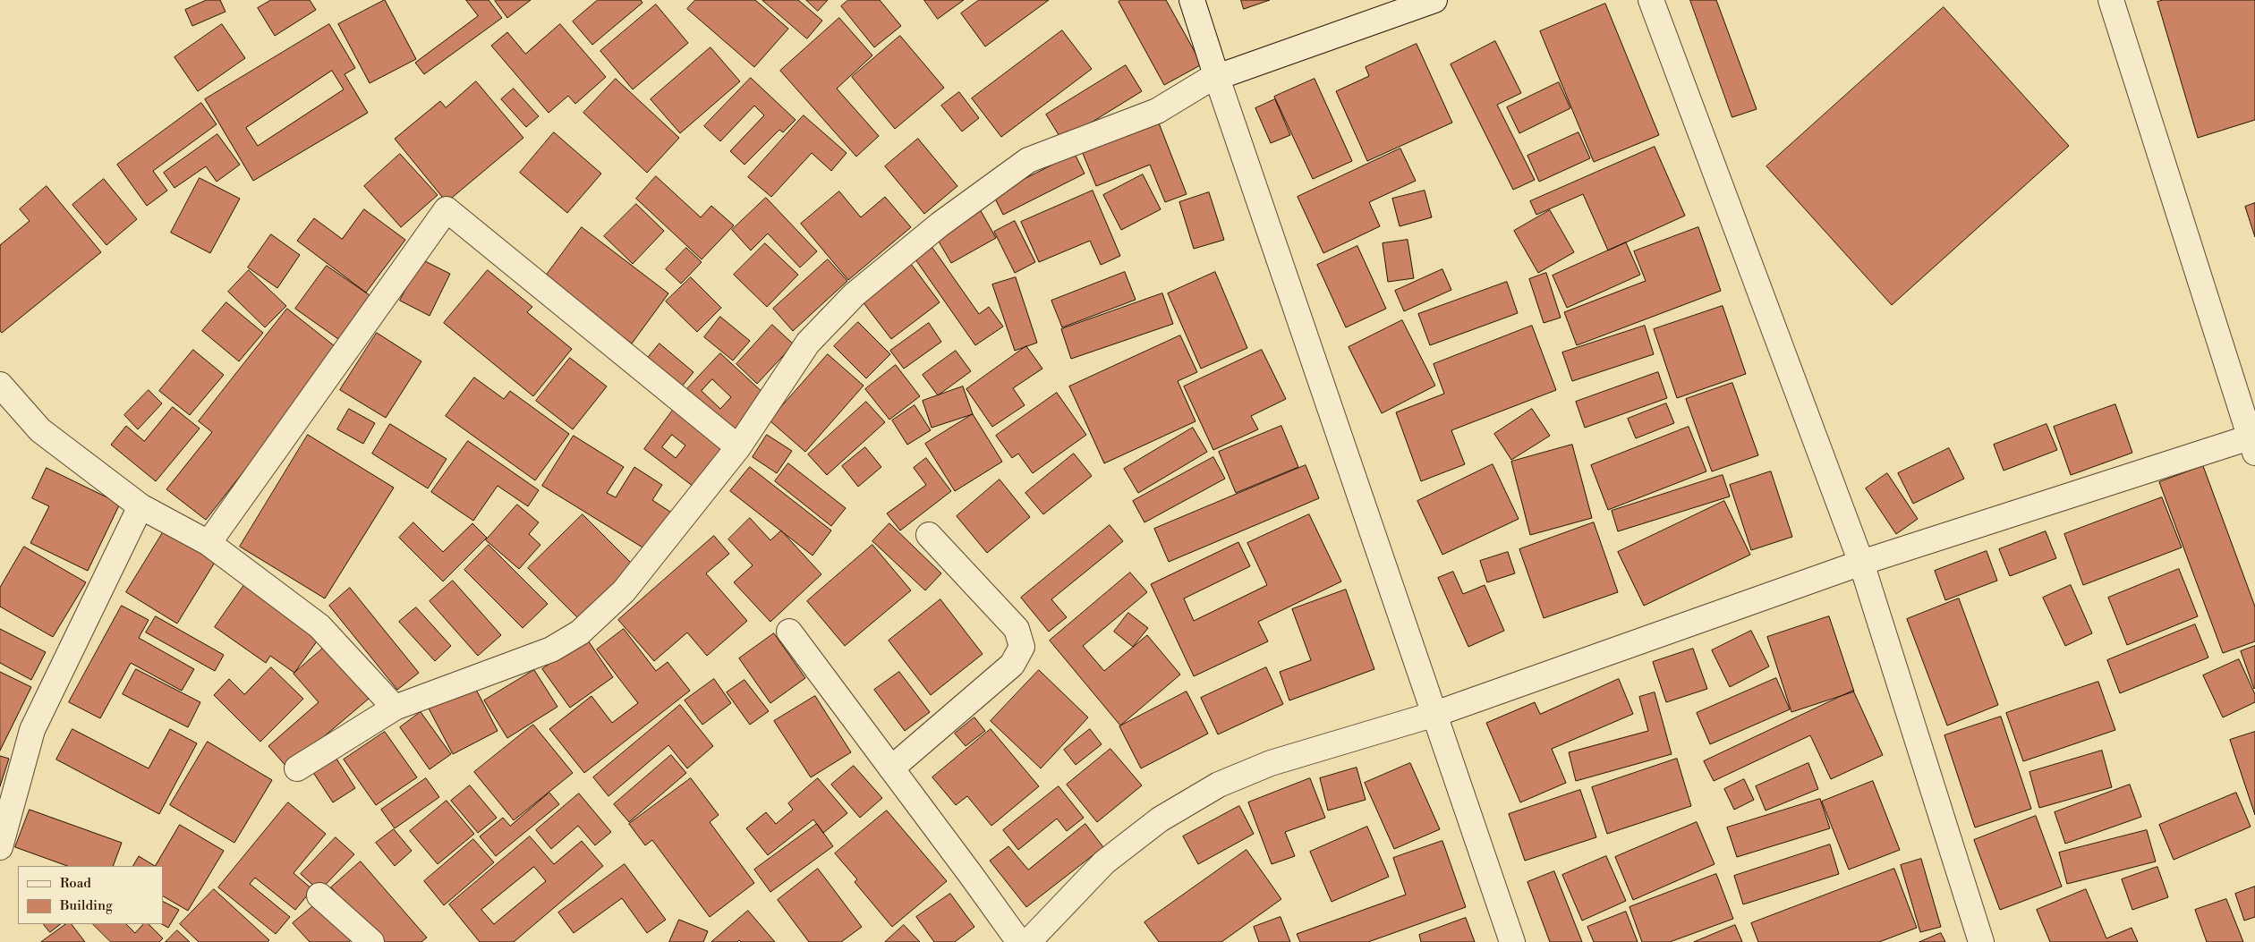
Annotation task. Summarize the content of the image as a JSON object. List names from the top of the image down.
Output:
{
  "legend": ["Road", "Building"]
}
